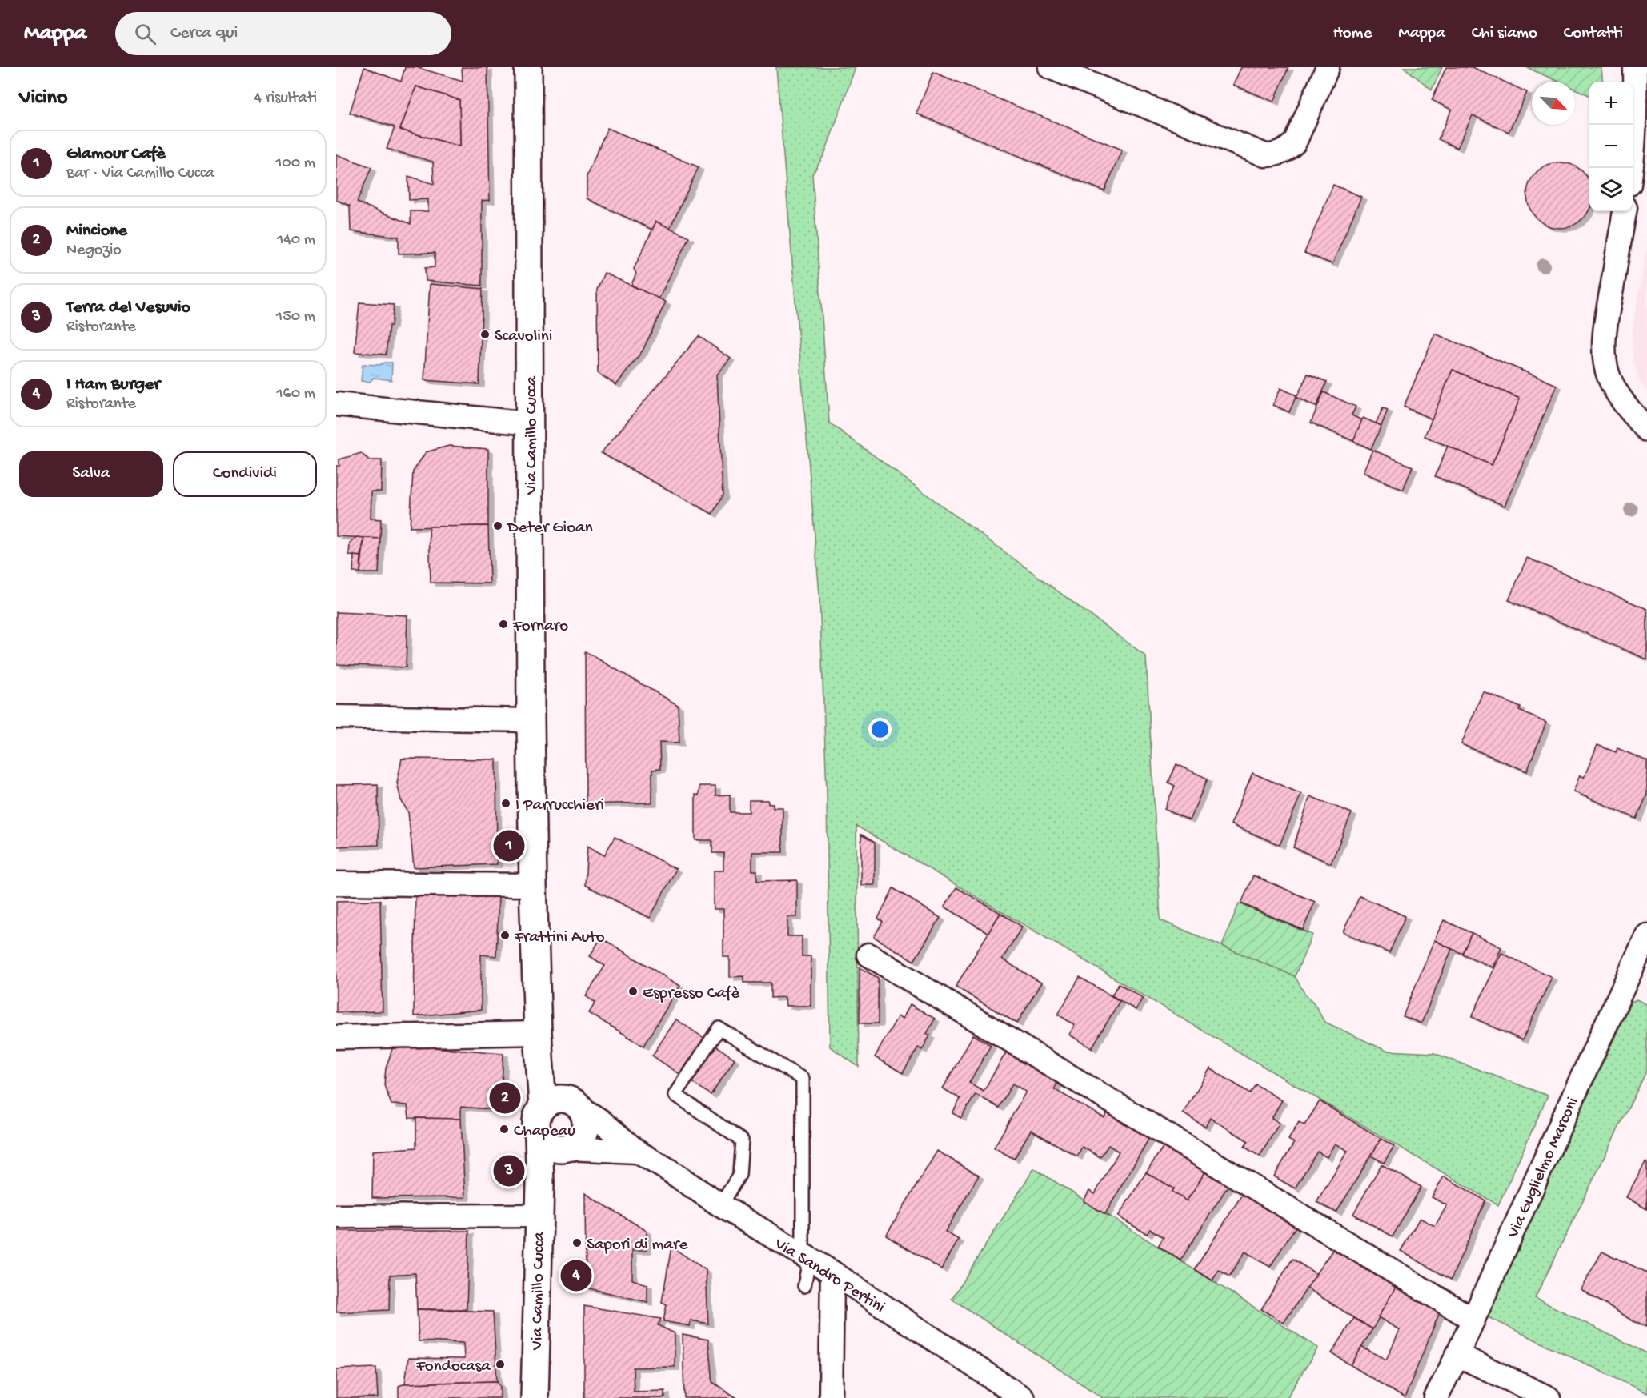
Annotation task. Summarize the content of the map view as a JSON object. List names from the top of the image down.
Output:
{
  "streets": {
    "street": ["Via Camillo Cucca", "Via Guglielmo Marconi", "Via Sandro Pertini"]
  },
  "crossings": [
    ["Via Camillo Cucca", "Via Sandro Pertini"]
  ],
  "places": [
    "Scavolini",
    "Deter Gioan",
    "Fornaro",
    "I Parrucchieri",
    "Frattini Auto",
    "Espresso Cafè",
    "Chapeau",
    "Sapori di mare",
    "Fondocasa"
  ],
  "north": "bottom right",
  "page": {
    "header": "Mappa",
    "search": "Cerca qui",
    "nav": [
      "Home",
      "Mappa",
      "Chi siamo",
      "Contatti"
    ],
    "heading": ["Vicino", "4 risultati"],
    "map_buttons": ["+", "−"],
    "list": [
      {
        "mark": "1",
        "name": "Glamour Cafè",
        "note": "Bar · Via Camillo Cucca",
        "value": "100 m"
      },
      {
        "mark": "2",
        "name": "Mincione",
        "note": "Negozio",
        "value": "140 m"
      },
      {
        "mark": "3",
        "name": "Terra del Vesuvio",
        "note": "Ristorante",
        "value": "150 m"
      },
      {
        "mark": "4",
        "name": "I Ham Burger",
        "note": "Ristorante",
        "value": "160 m"
      }
    ],
    "buttons": ["Salva", "Condividi"],
    "pins": [
      "1",
      "2",
      "3",
      "4"
    ]
  }
}
